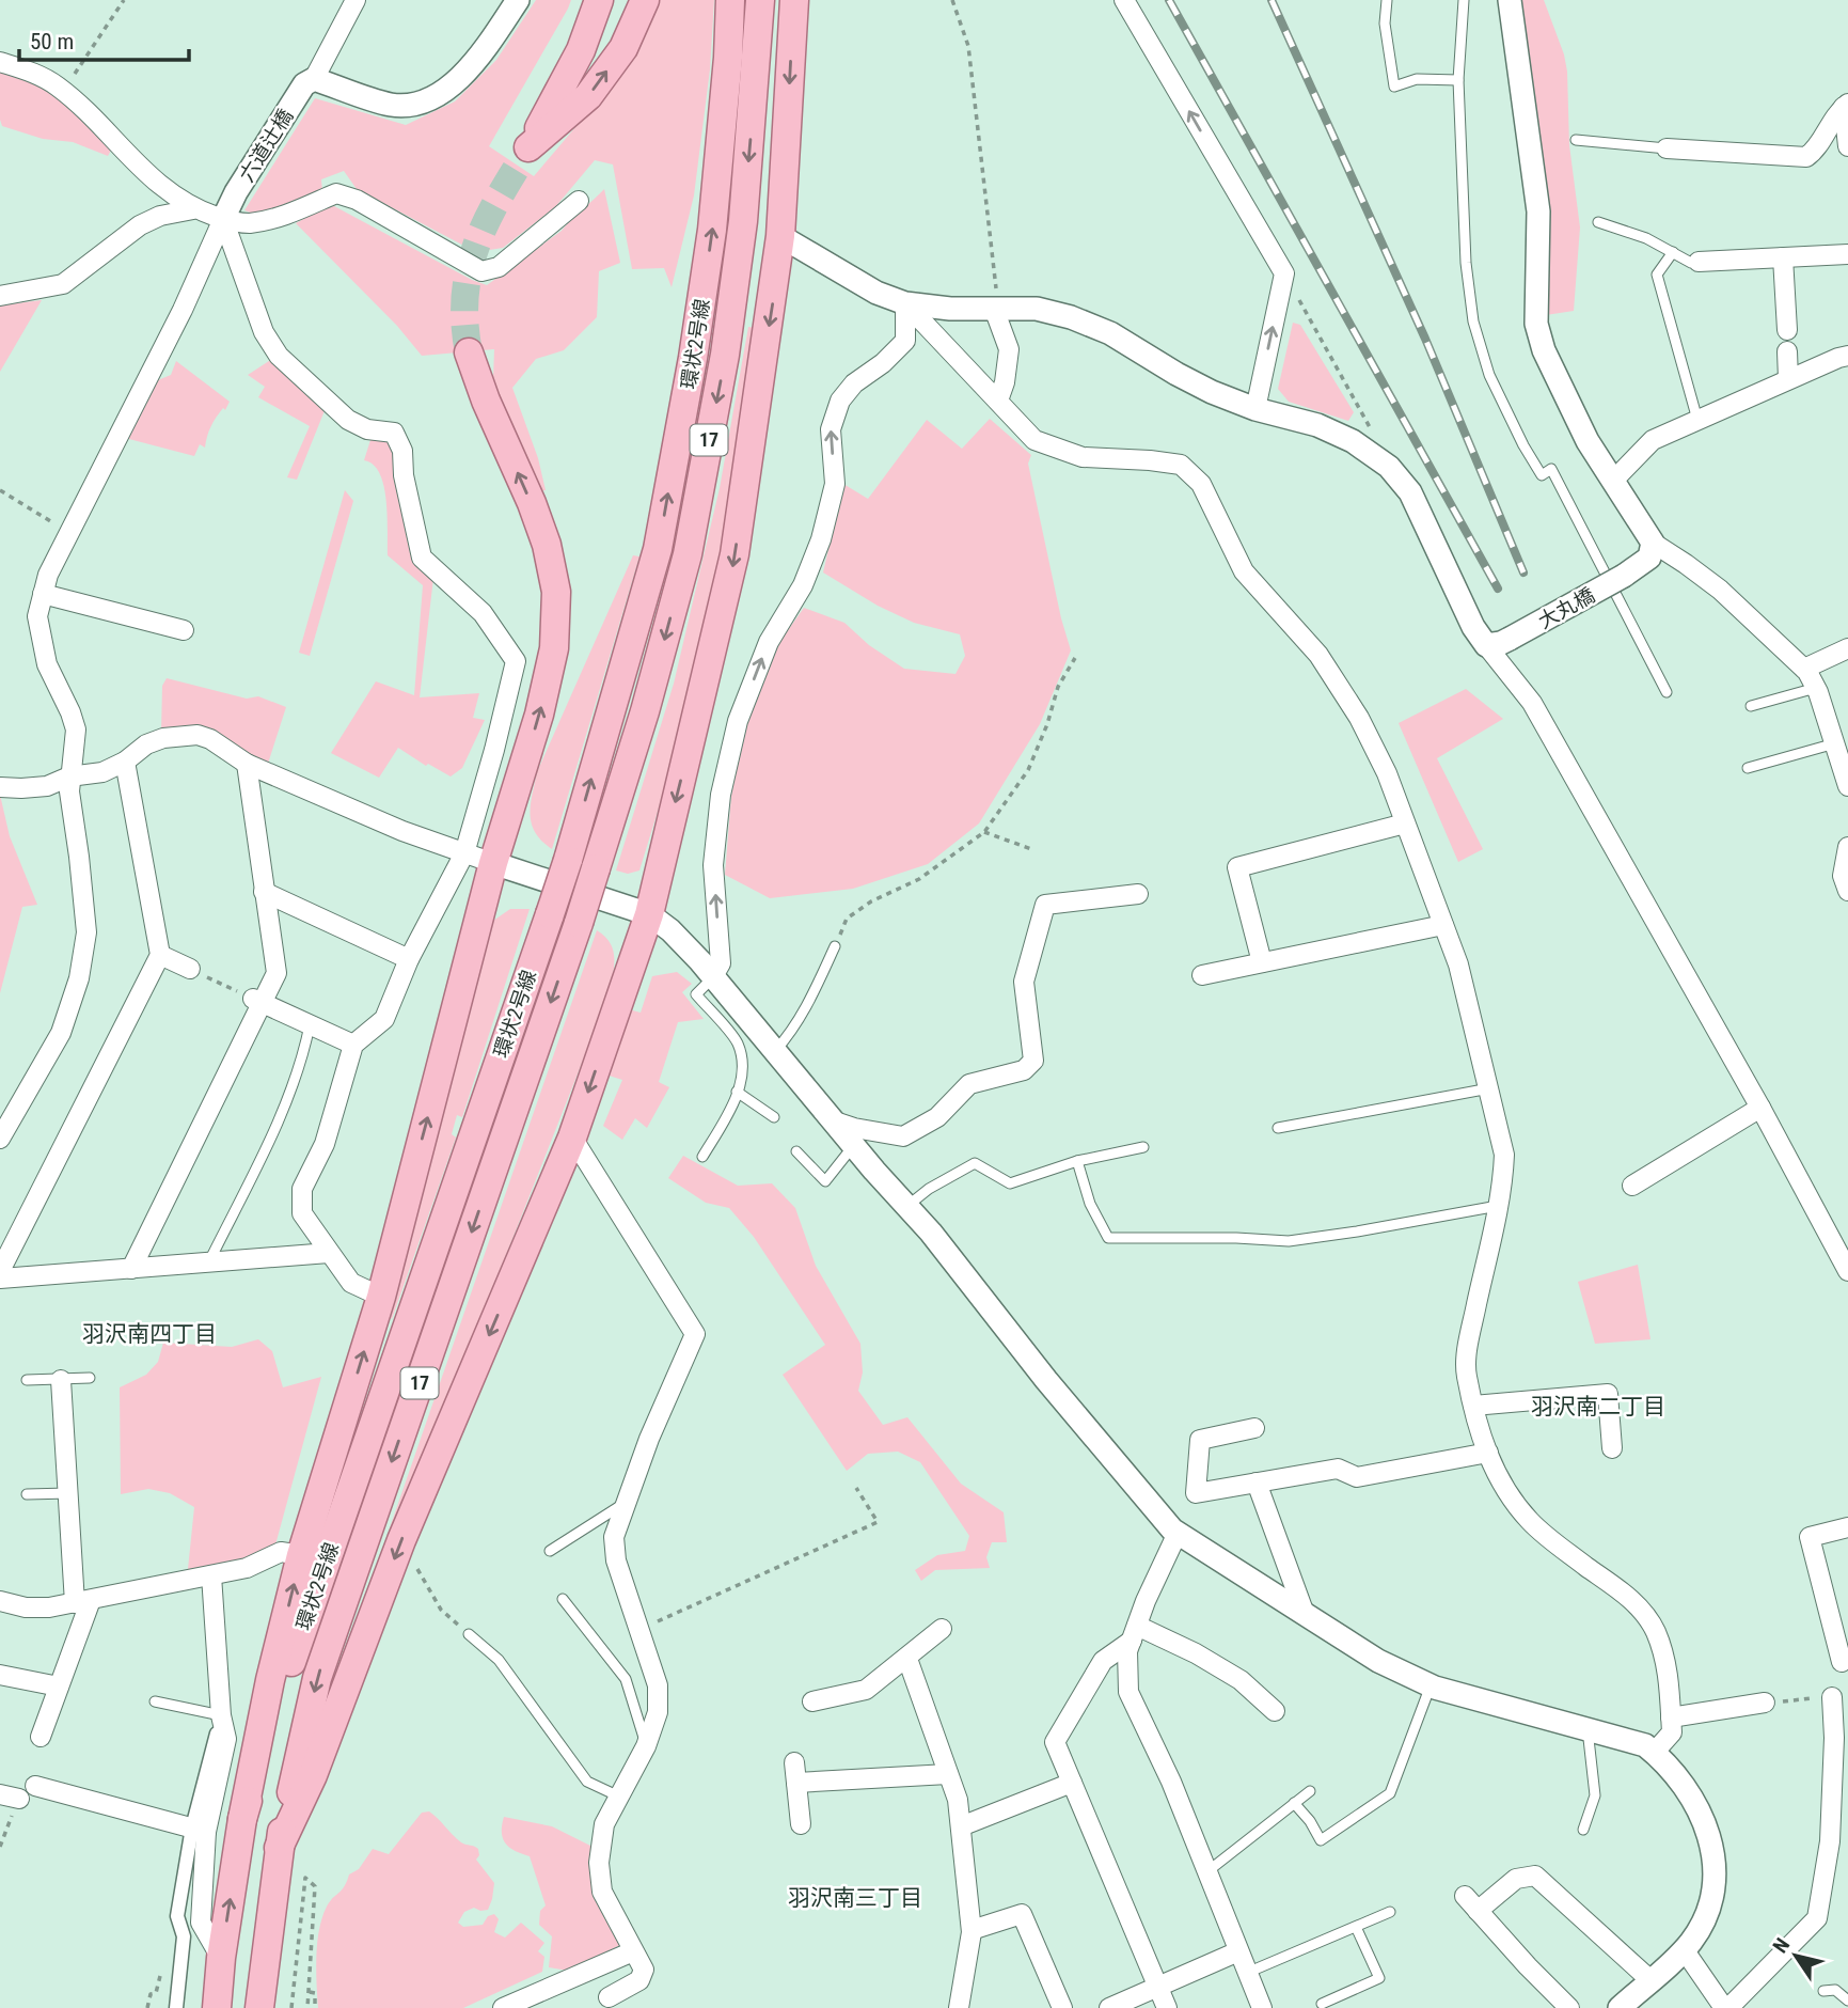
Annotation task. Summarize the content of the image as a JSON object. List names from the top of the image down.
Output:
{
  "streets": {
    "main road": ["環状2号線", "17"],
    "street": ["六道辻橋", "大丸橋"]
  },
  "districts": ["羽沢南四丁目", "羽沢南二丁目", "羽沢南三丁目"],
  "scale_bar": "50 m",
  "north": "top left"
}
